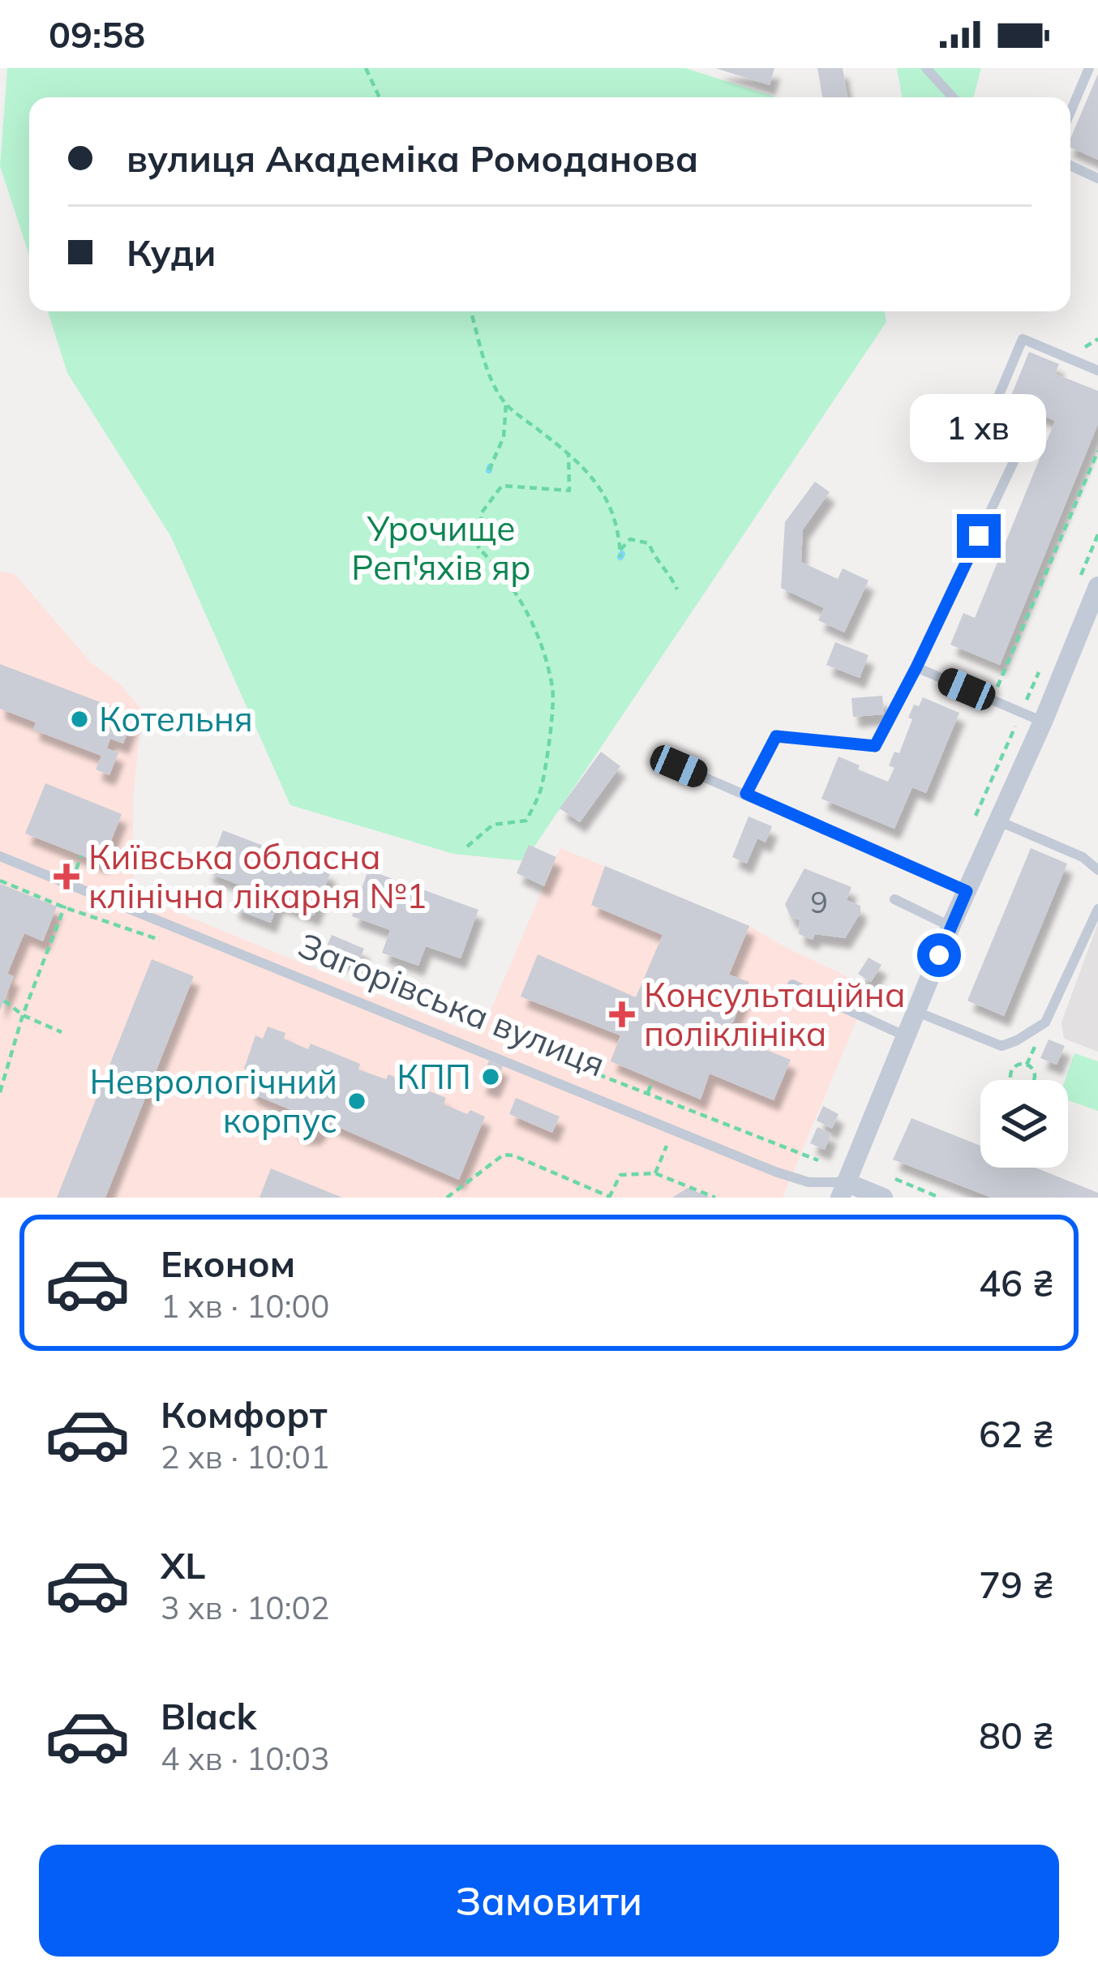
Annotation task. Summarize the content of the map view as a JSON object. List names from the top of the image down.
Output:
{
  "streets": {
    "street": ["Загорівська вулиця"]
  },
  "parks": ["Урочище Реп'яхів яр"],
  "places": {
    "other": ["Котельня", "КПП", "Неврологічний корпус"],
    "health": ["Київська обласна клінічна лікарня №1", "Консультаційна поліклініка"]
  },
  "house_numbers": ["9"],
  "page": {
    "status": "09:58",
    "banner": ["вулиця Академіка Ромоданова", "Куди"],
    "bubble": "1 хв",
    "list": [
      {
        "name": "Економ",
        "note": "1 хв · 10:00",
        "value": "46 ₴"
      },
      {
        "name": "Комфорт",
        "note": "2 хв · 10:01",
        "value": "62 ₴"
      },
      {
        "name": "XL",
        "note": "3 хв · 10:02",
        "value": "79 ₴"
      },
      {
        "name": "Black",
        "note": "4 хв · 10:03",
        "value": "80 ₴"
      }
    ],
    "buttons": "Замовити"
  }
}
